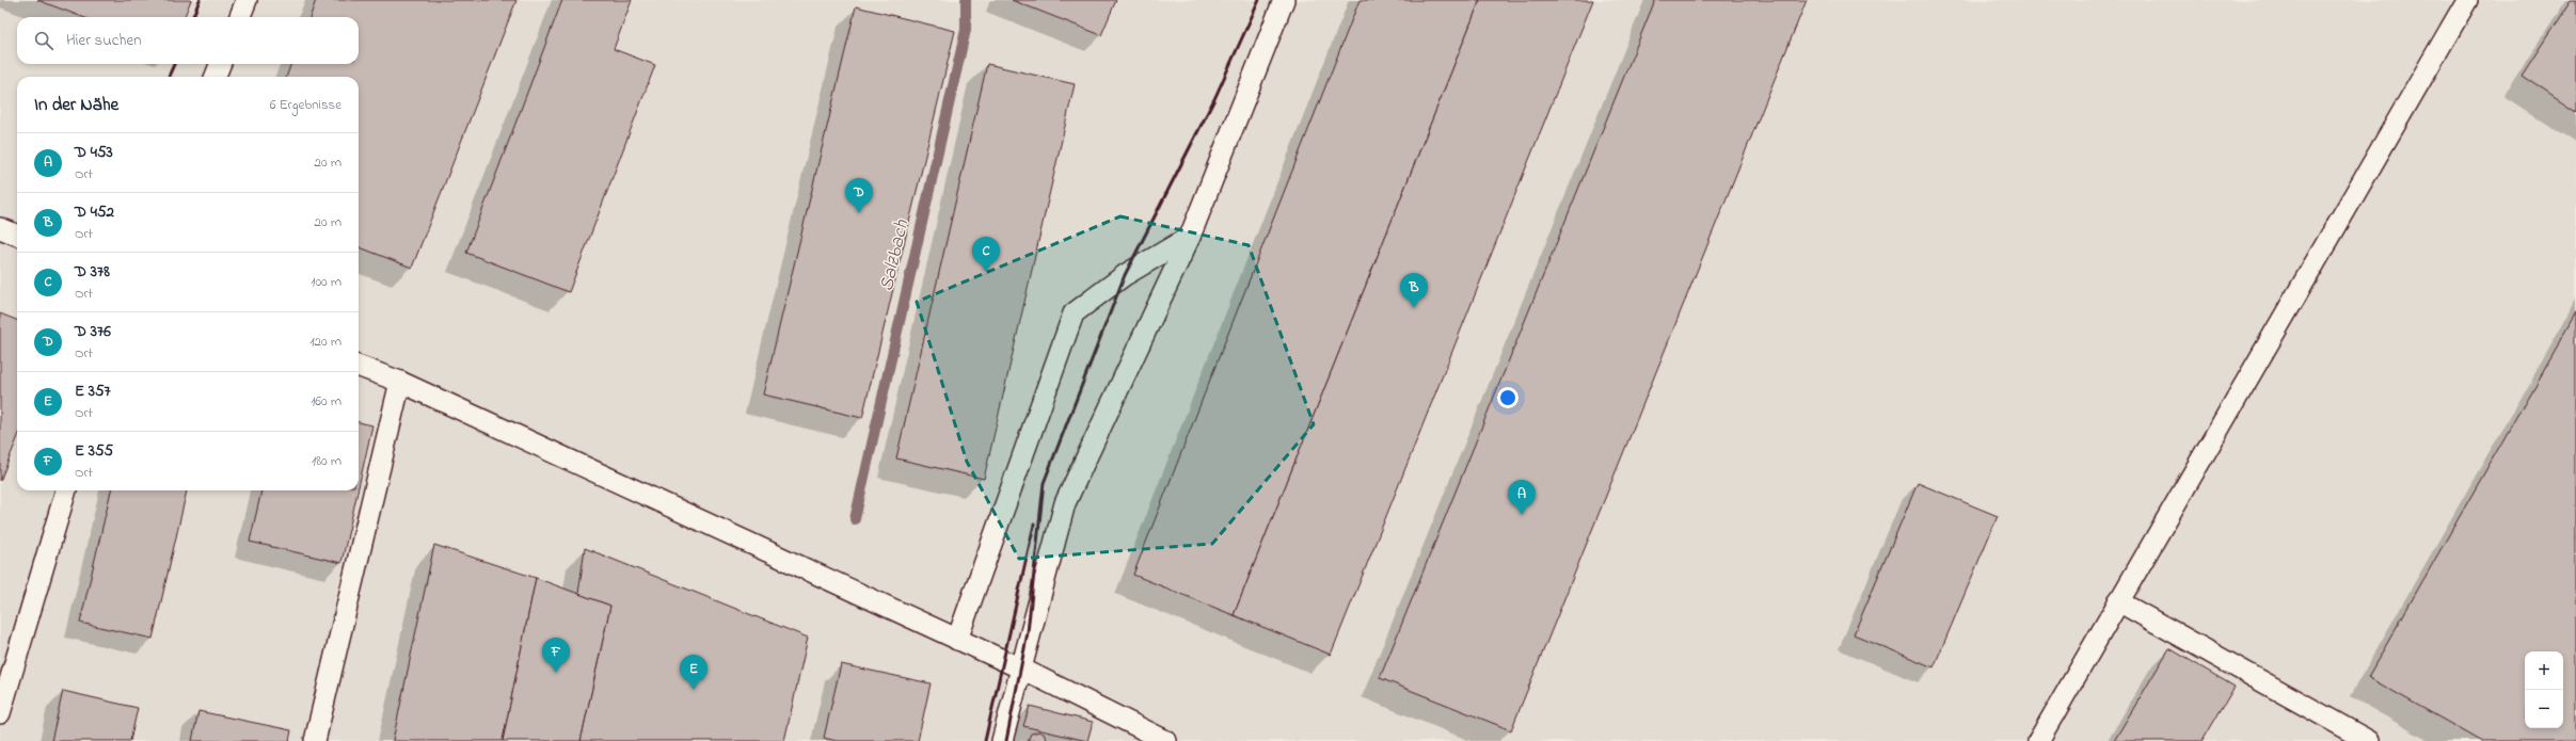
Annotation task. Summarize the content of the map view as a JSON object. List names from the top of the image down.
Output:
{
  "water": ["Salzbach"],
  "page": {
    "search": "Hier suchen",
    "heading": ["In der Nähe", "6 Ergebnisse"],
    "list": [
      {
        "mark": "A",
        "name": "D 453",
        "note": "Ort",
        "value": "20 m"
      },
      {
        "mark": "B",
        "name": "D 452",
        "note": "Ort",
        "value": "20 m"
      },
      {
        "mark": "C",
        "name": "D 378",
        "note": "Ort",
        "value": "100 m"
      },
      {
        "mark": "D",
        "name": "D 376",
        "note": "Ort",
        "value": "120 m"
      },
      {
        "mark": "E",
        "name": "E 357",
        "note": "Ort",
        "value": "160 m"
      },
      {
        "mark": "F",
        "name": "E 355",
        "note": "Ort",
        "value": "180 m"
      }
    ],
    "pins": [
      "D",
      "C",
      "B",
      "A",
      "F",
      "E"
    ],
    "map_buttons": ["+", "−"]
  }
}
